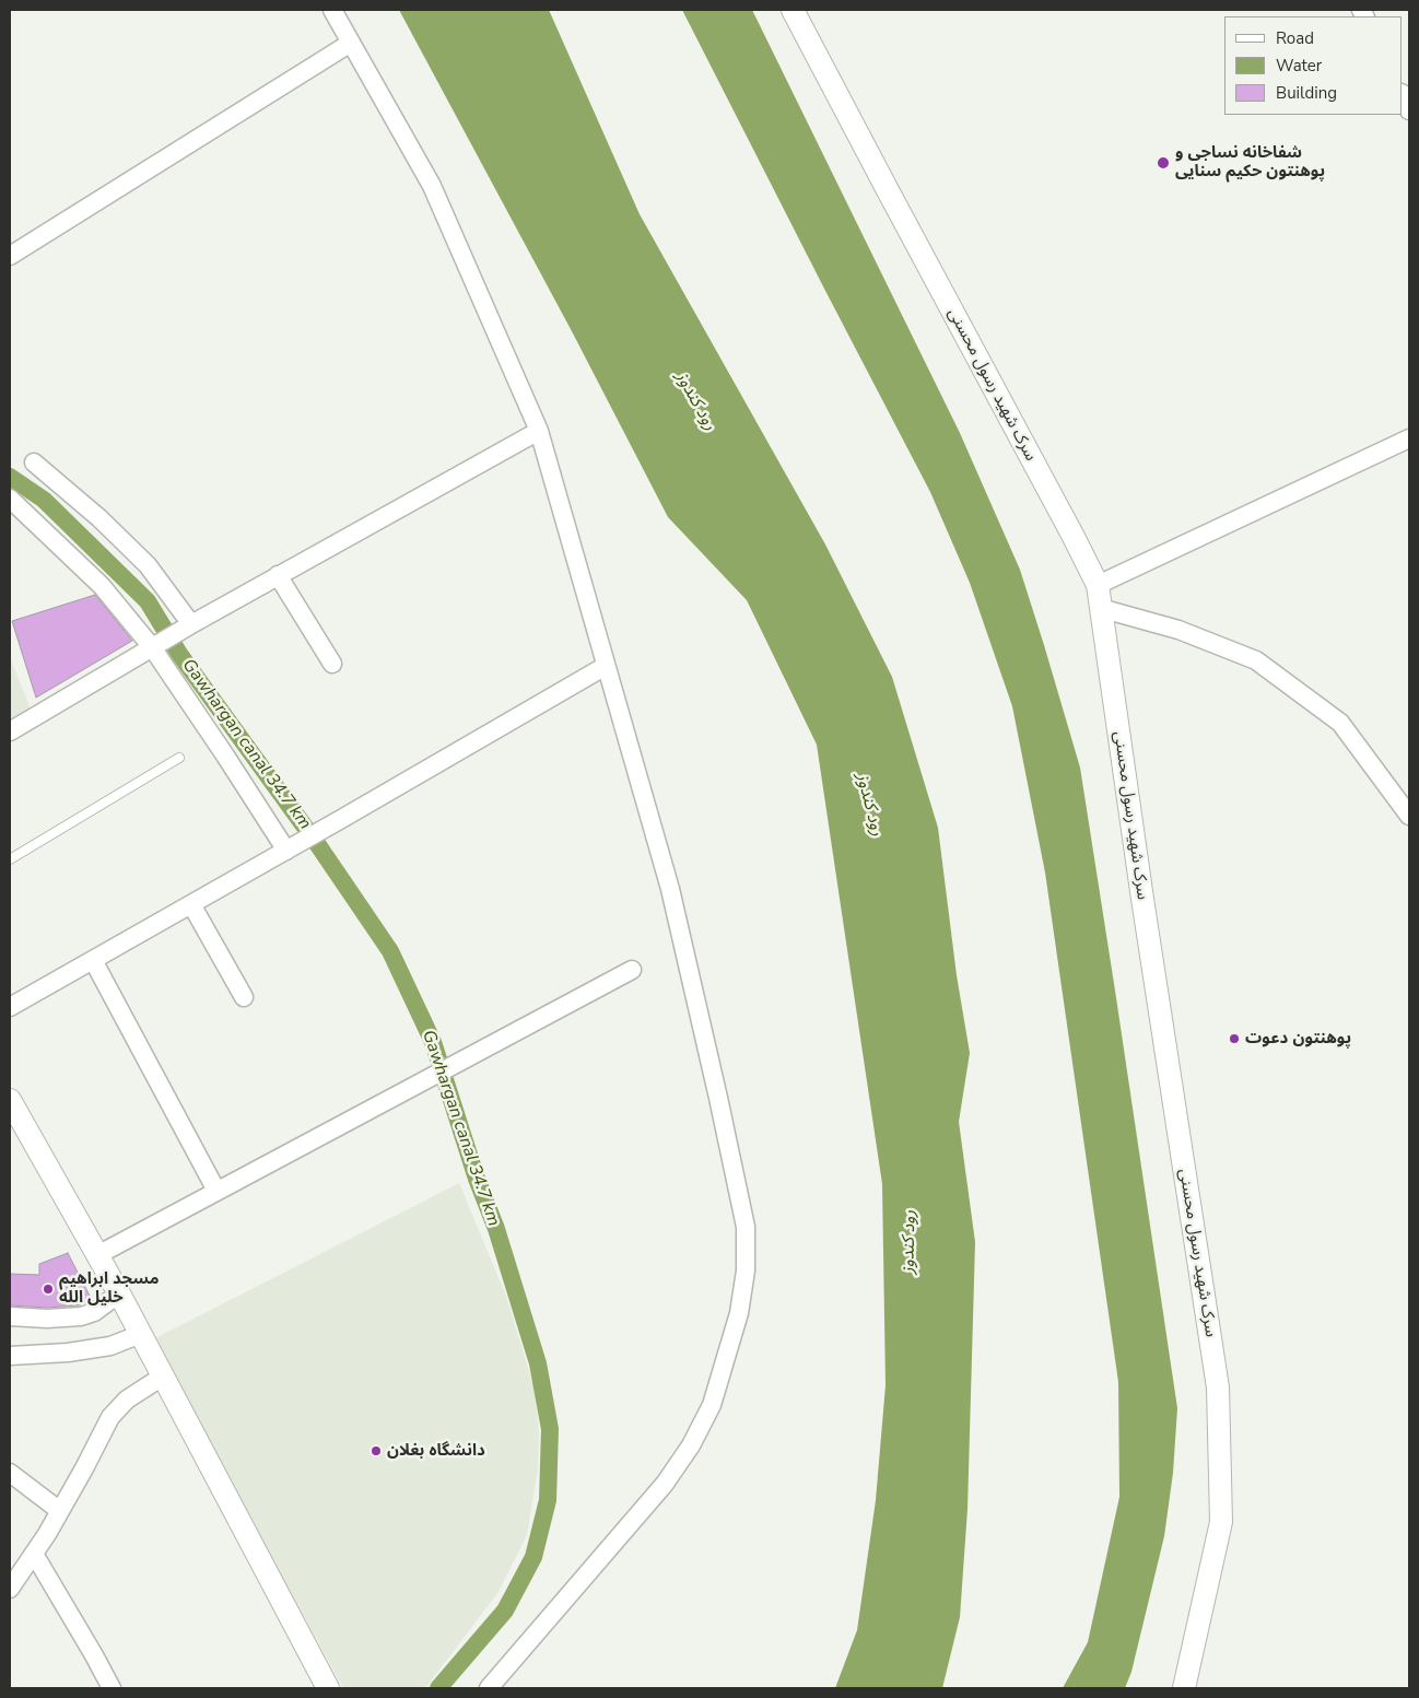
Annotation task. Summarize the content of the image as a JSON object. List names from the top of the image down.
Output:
{
  "streets": {
    "street": ["سرک شهید رسول محسنی"]
  },
  "water": ["رود کندوز", "Gawhargan canal 34.7 km"],
  "places": [
    "شفاخانه نساجی و پوهنتون حکیم سنایی",
    "پوهنتون دعوت",
    "مسجد ابراهیم خلیل الله",
    "دانشگاه بغلان"
  ],
  "legend": ["Road", "Water", "Building"]
}
